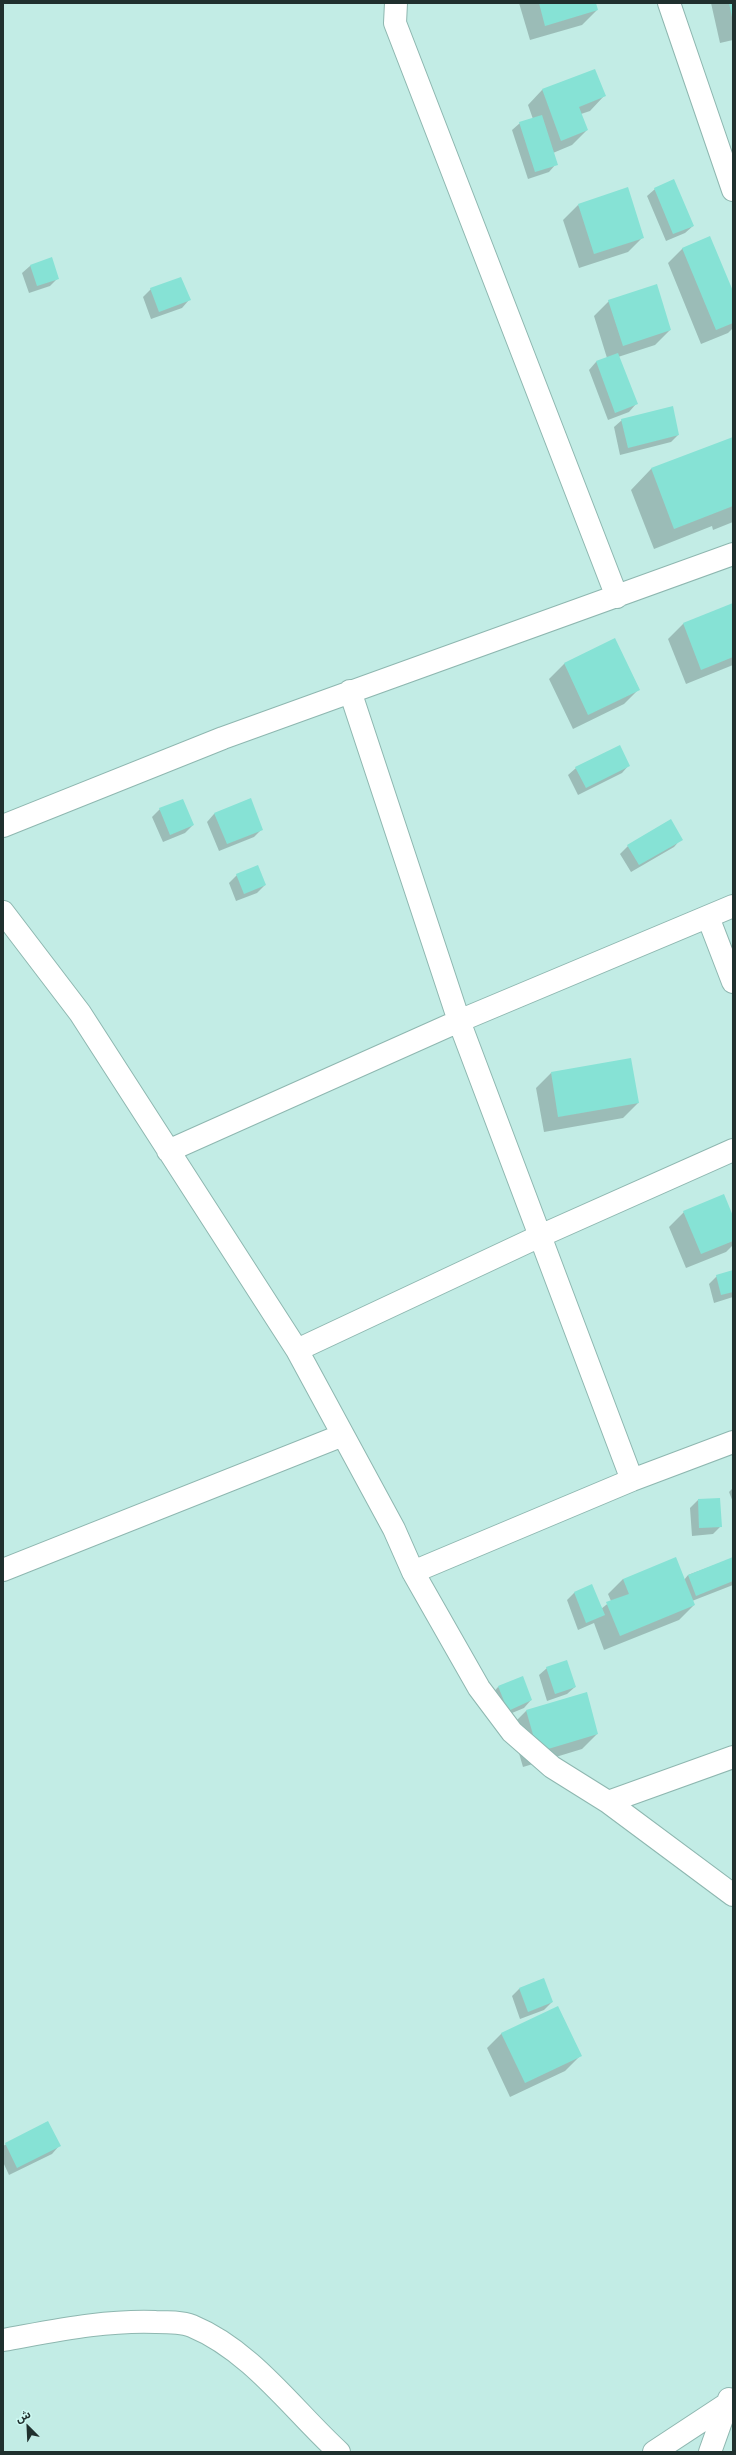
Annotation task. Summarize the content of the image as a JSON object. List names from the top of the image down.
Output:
{
  "north": "top left"
}
